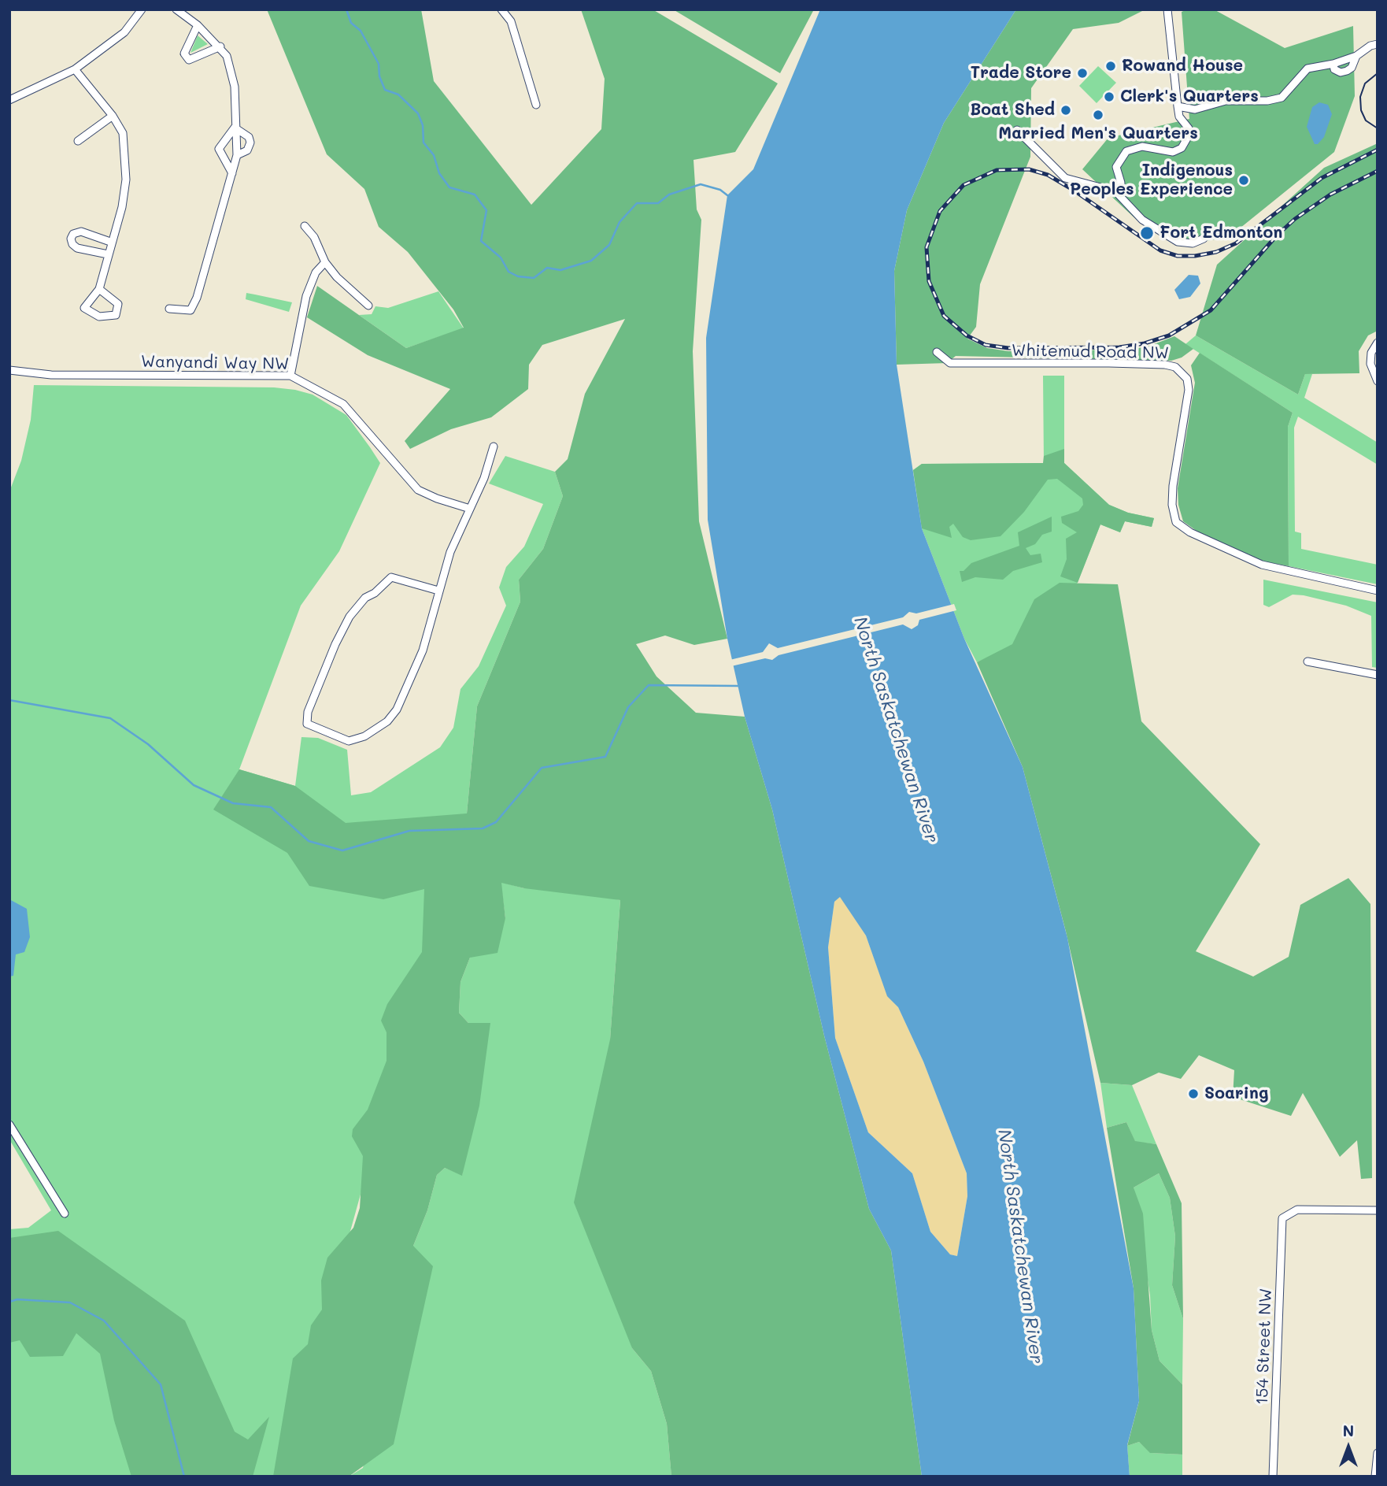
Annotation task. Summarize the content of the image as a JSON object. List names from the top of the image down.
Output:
{
  "streets": {
    "street": ["Whitemud Road NW", "Wanyandi Way NW", "154 Street NW"]
  },
  "water": ["North Saskatchewan River"],
  "places": [
    "Rowand House",
    "Trade Store",
    "Clerk's Quarters",
    "Boat Shed",
    "Married Men's Quarters",
    "Indigenous Peoples Experience",
    "Fort Edmonton",
    "Soaring"
  ],
  "north": "top"
}
